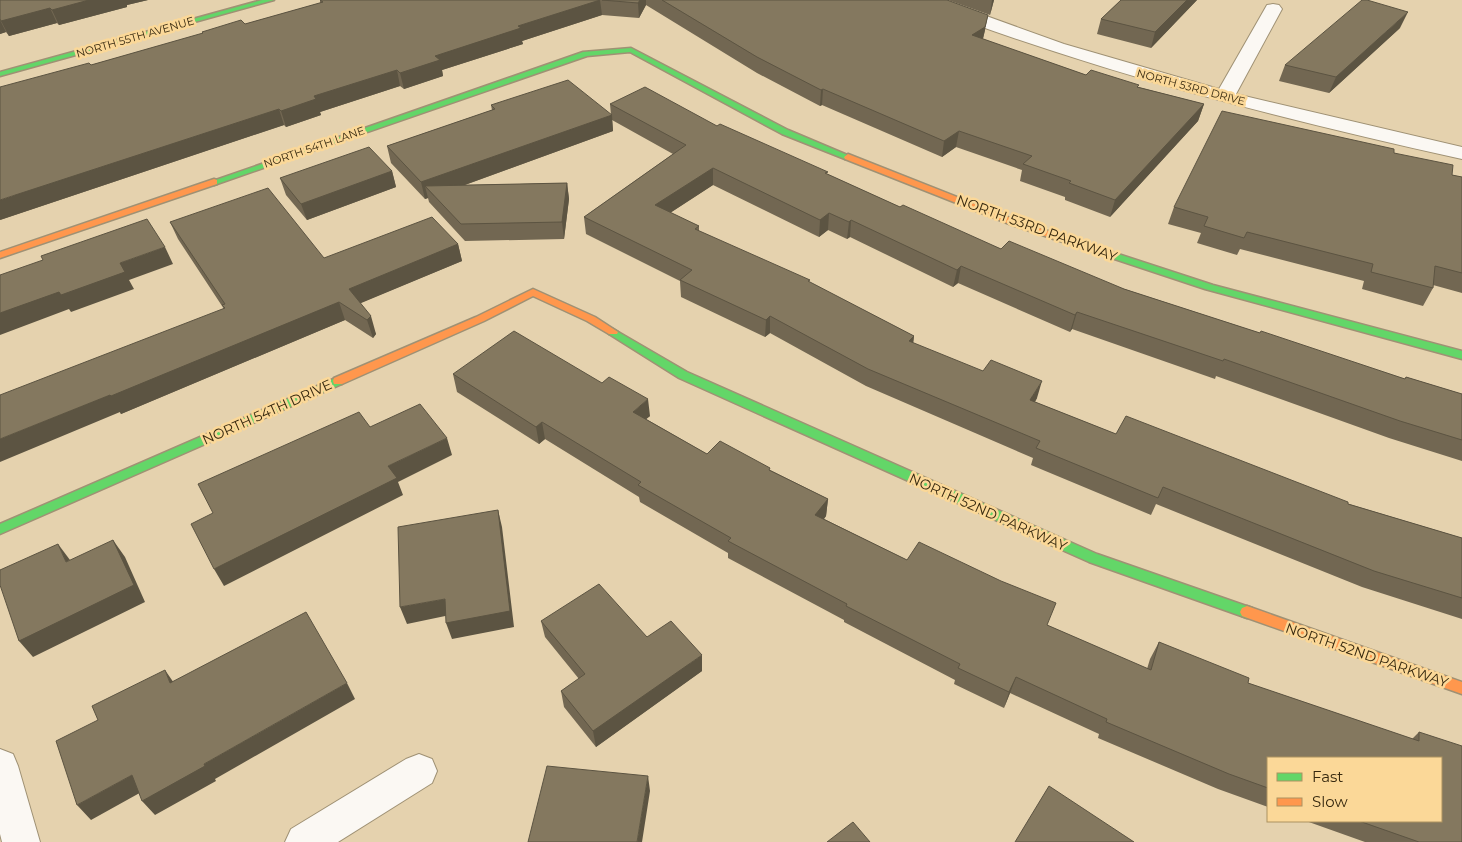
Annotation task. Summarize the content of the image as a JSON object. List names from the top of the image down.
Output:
{
  "streets": {
    "street": [
      "NORTH 55TH AVENUE",
      "NORTH 53RD DRIVE",
      "NORTH 54TH LANE",
      "NORTH 53RD PARKWAY",
      "NORTH 54TH DRIVE",
      "NORTH 52ND PARKWAY"
    ]
  },
  "crossings": [
    ["NORTH 54TH LANE", "NORTH 53RD PARKWAY"],
    ["NORTH 54TH DRIVE", "NORTH 52ND PARKWAY"]
  ],
  "legend": ["Fast", "Slow"]
}
